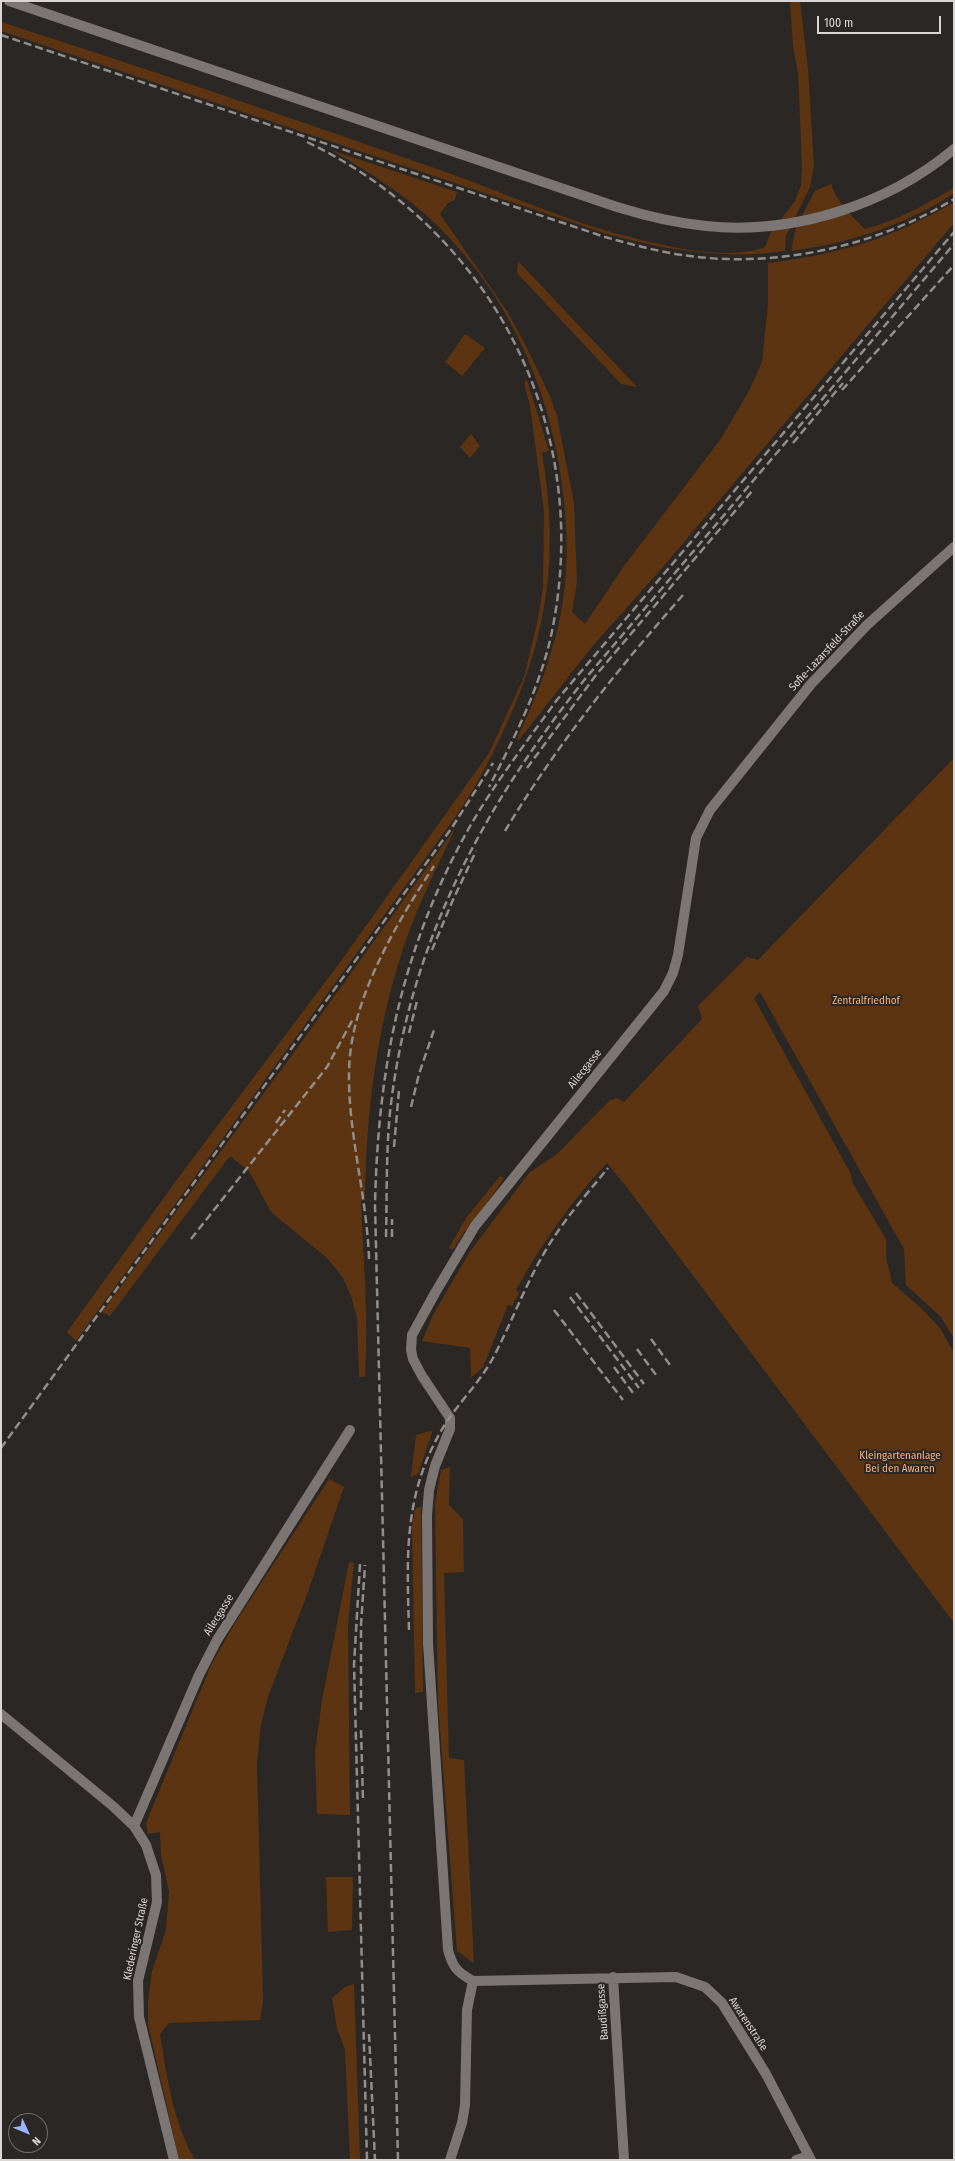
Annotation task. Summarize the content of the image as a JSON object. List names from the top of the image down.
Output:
{
  "streets": {
    "street": [
      "Sofie-Lazarsfeld-Straße",
      "Ailecgasse",
      "Klederinger Straße",
      "Baudißgasse",
      "Awarenstraße"
    ]
  },
  "crossings": [
    ["Sofie-Lazarsfeld-Straße", "Ailecgasse"],
    ["Ailecgasse", "Klederinger Straße"],
    ["Ailecgasse", "Baudißgasse"],
    ["Baudißgasse", "Awarenstraße"]
  ],
  "parks": ["Zentralfriedhof", "Kleingartenanlage Bei den Awaren"],
  "scale_bar": "100 m",
  "north": "bottom right"
}
